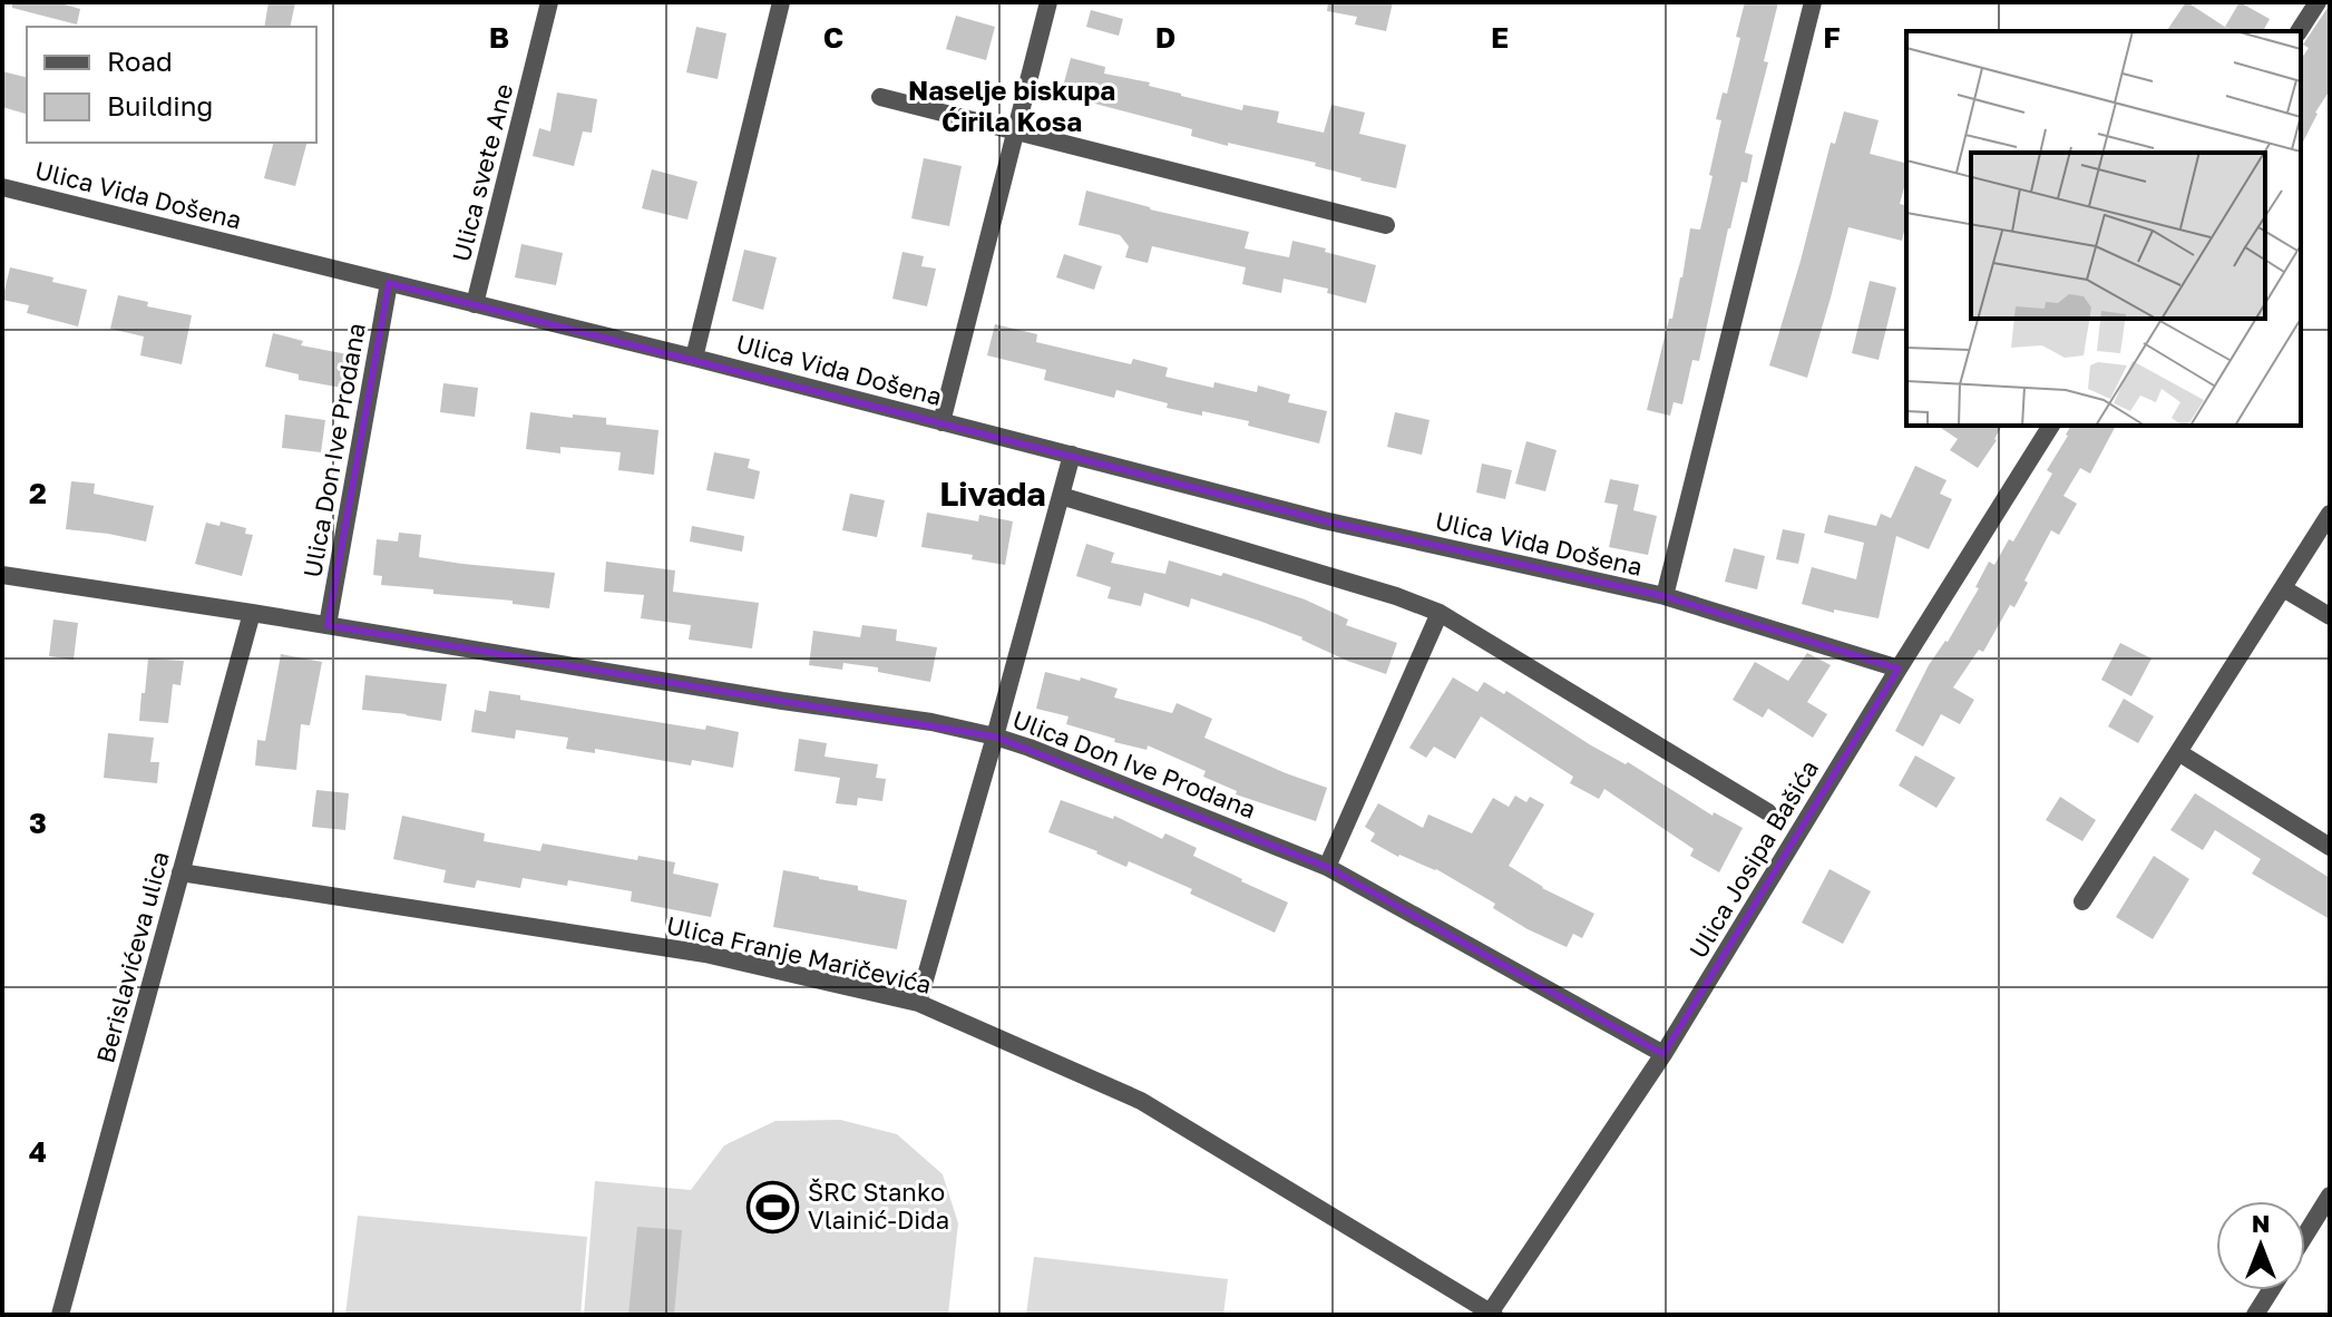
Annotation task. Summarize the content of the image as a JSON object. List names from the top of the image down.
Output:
{
  "streets": {
    "street": [
      "Ulica svete Ane",
      "Ulica Vida Došena",
      "Ulica Don Ive Prodana",
      "Ulica Josipa Bašića",
      "Ulica Franje Maričevića",
      "Berislavićeva ulica"
    ]
  },
  "crossings": [
    ["Ulica svete Ane", "Ulica Vida Došena"],
    ["Ulica Vida Došena", "Ulica Don Ive Prodana"],
    ["Ulica Vida Došena", "Ulica Josipa Bašića"],
    ["Ulica Don Ive Prodana", "Ulica Josipa Bašića"],
    ["Ulica Don Ive Prodana", "Berislavićeva ulica"],
    ["Ulica Josipa Bašića", "Ulica Franje Maričevića"],
    ["Ulica Franje Maričevića", "Berislavićeva ulica"]
  ],
  "districts": ["Naselje biskupa Ćirila Kosa", "Livada"],
  "places": {
    "sports": ["ŠRC Stanko Vlainić-Dida"]
  },
  "legend": ["Road", "Building"],
  "north": "top",
  "grid": {
    "columns": [
      "B",
      "C",
      "D",
      "E",
      "F"
    ],
    "rows": ["2", "3", "4"]
  }
}
